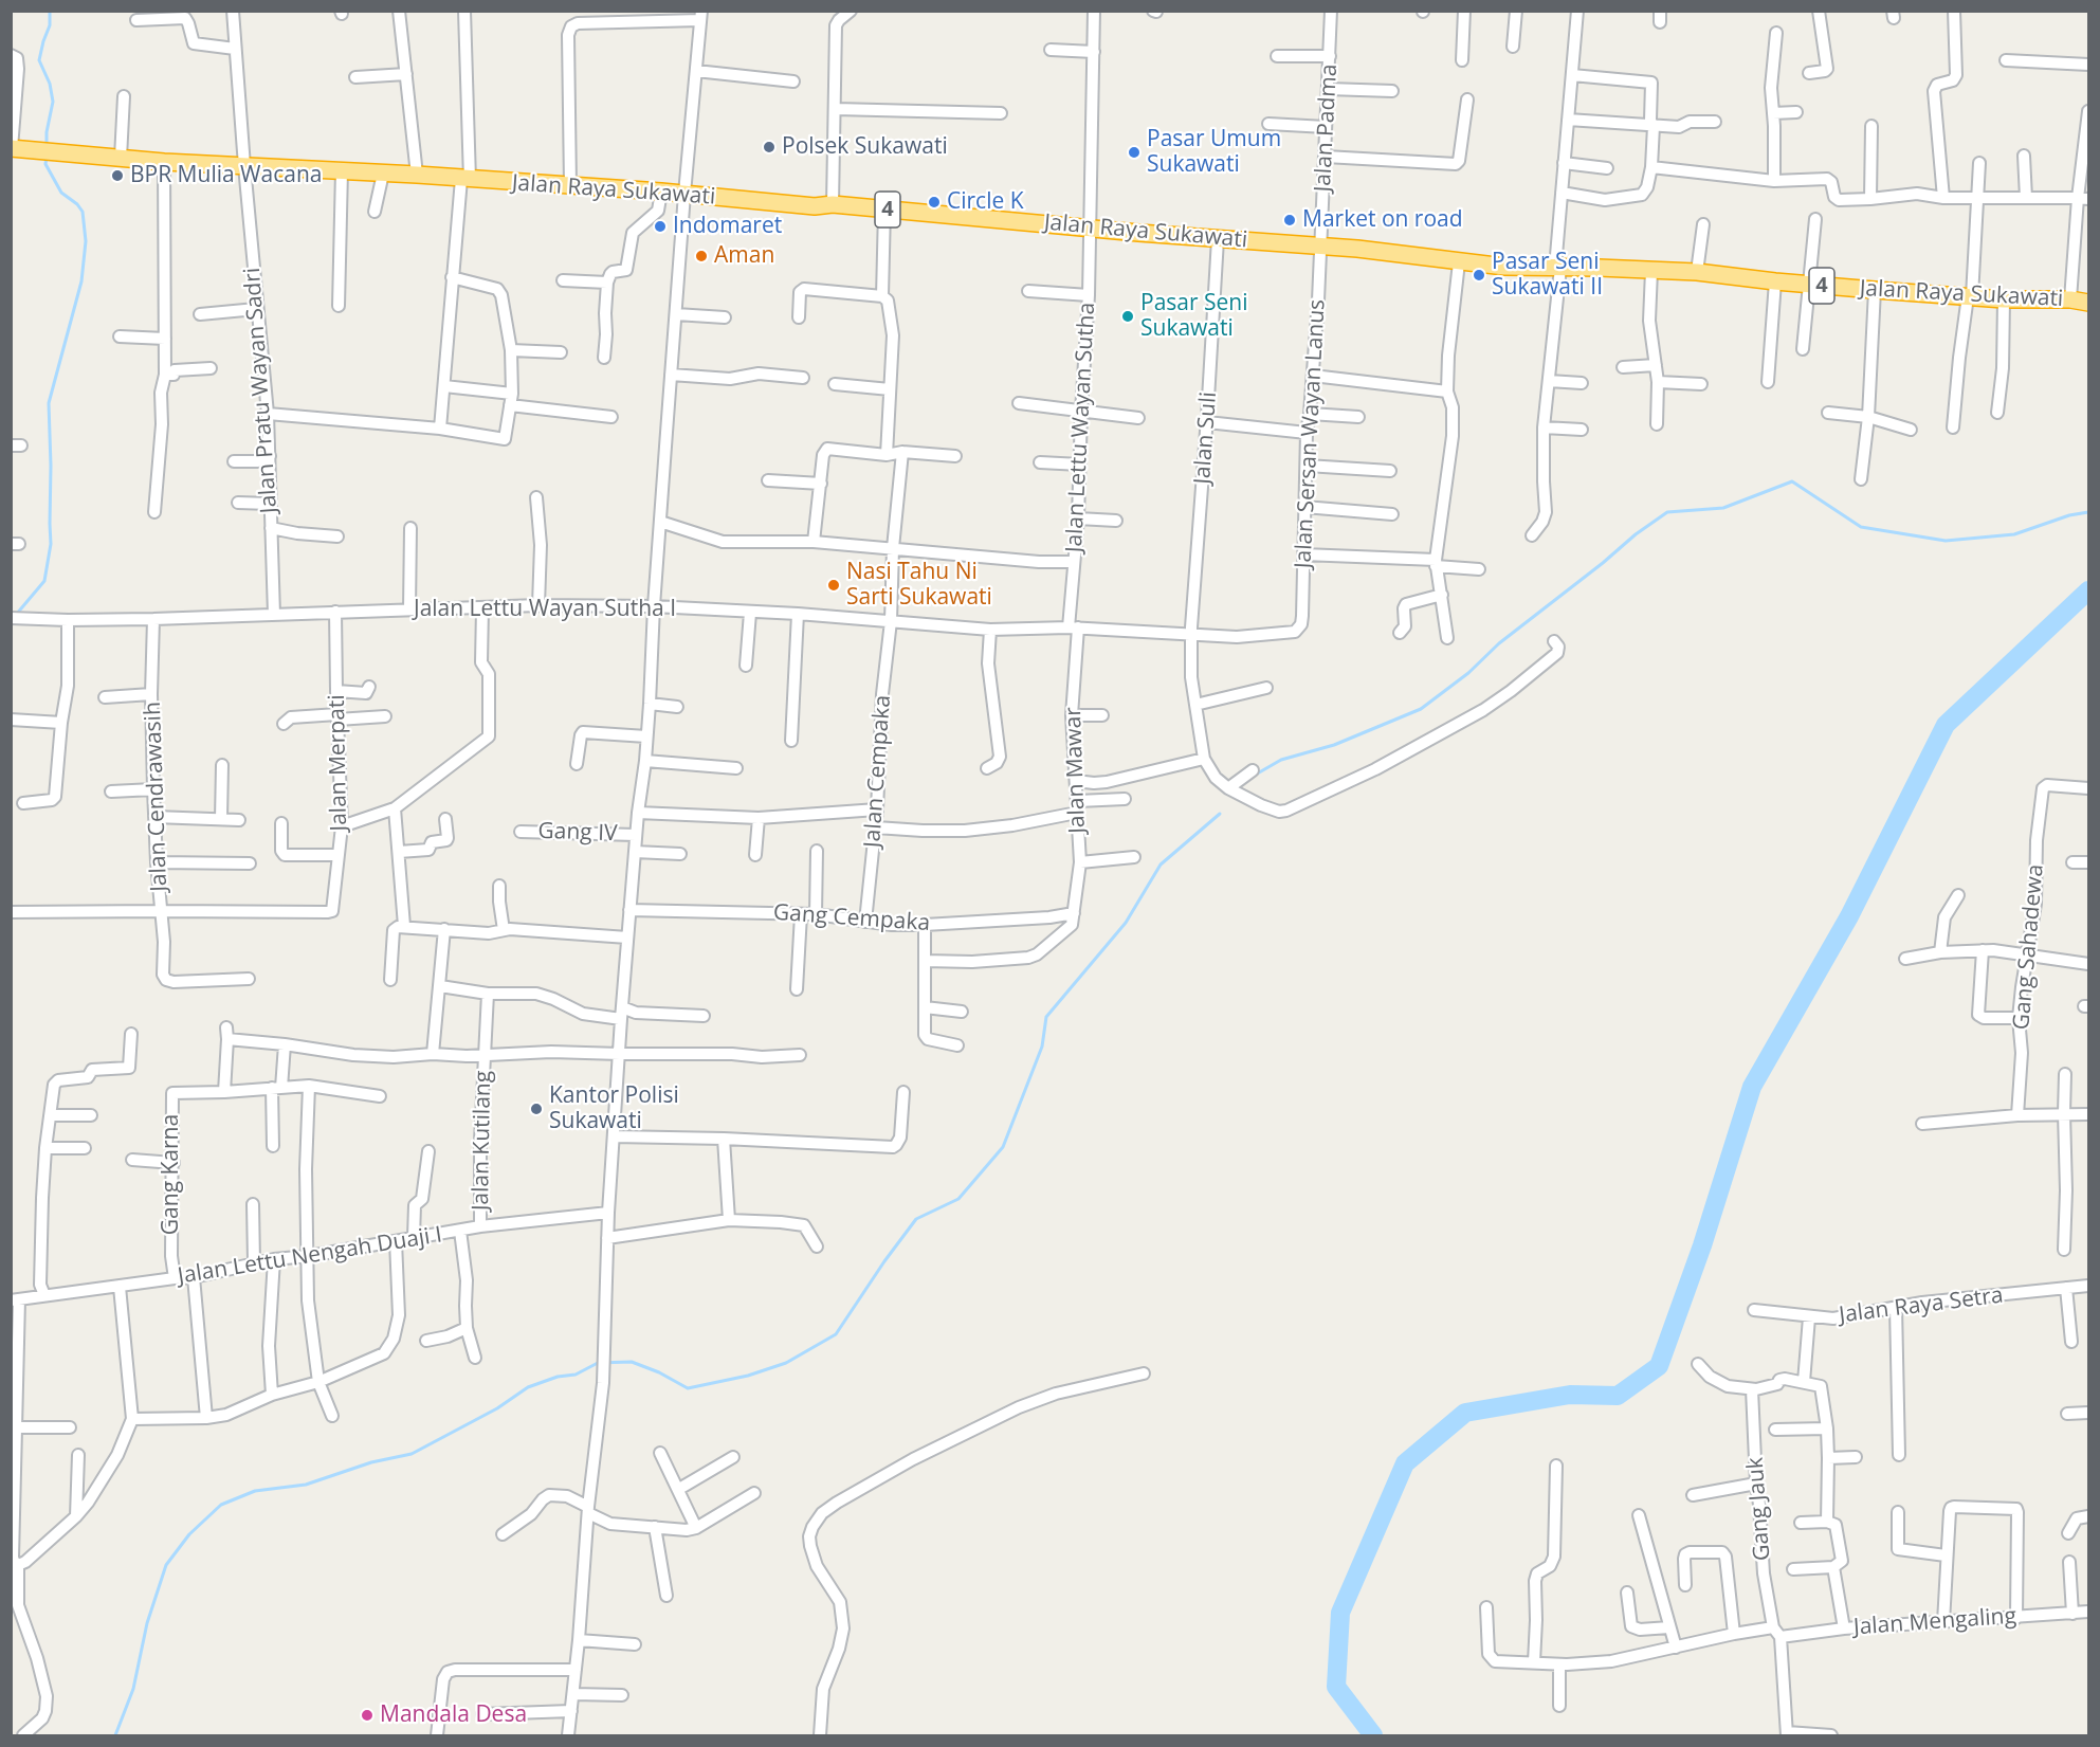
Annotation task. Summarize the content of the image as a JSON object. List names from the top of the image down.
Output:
{
  "streets": {
    "highway": ["Jalan Raya Sukawati", "4"],
    "street": [
      "Jalan Padma",
      "Jalan Pratu Wayan Sadri",
      "Jalan Lettu Wayan Sutha",
      "Jalan Sersan Wayan Lanus",
      "Jalan Suli",
      "Jalan Lettu Wayan Sutha I",
      "Jalan Merpati",
      "Jalan Mawar",
      "Jalan Cempaka",
      "Jalan Cendrawasih",
      "Gang IV",
      "Gang Cempaka",
      "Gang Sahadewa",
      "Jalan Kutilang",
      "Gang Karna",
      "Jalan Lettu Nengah Duaji I",
      "Jalan Raya Setra",
      "Gang Jauk",
      "Jalan Mengaling"
    ]
  },
  "crossings": [
    ["Jalan Padma", "Jalan Raya Sukawati"],
    ["Jalan Padma", "Jalan Sersan Wayan Lanus"],
    ["Jalan Raya Sukawati", "Jalan Pratu Wayan Sadri"],
    ["Jalan Raya Sukawati", "Jalan Lettu Wayan Sutha"],
    ["Jalan Raya Sukawati", "Jalan Sersan Wayan Lanus"],
    ["Jalan Raya Sukawati", "Jalan Suli"],
    ["Jalan Pratu Wayan Sadri", "Jalan Lettu Wayan Sutha I"],
    ["Jalan Lettu Wayan Sutha", "Jalan Sersan Wayan Lanus"],
    ["Jalan Lettu Wayan Sutha", "Jalan Lettu Wayan Sutha I"],
    ["Jalan Lettu Wayan Sutha", "Jalan Mawar"],
    ["Jalan Sersan Wayan Lanus", "Jalan Suli"],
    ["Jalan Sersan Wayan Lanus", "Jalan Lettu Wayan Sutha I"],
    ["Jalan Sersan Wayan Lanus", "Jalan Mawar"],
    ["Jalan Lettu Wayan Sutha I", "Jalan Merpati"],
    ["Jalan Lettu Wayan Sutha I", "Jalan Mawar"],
    ["Jalan Lettu Wayan Sutha I", "Jalan Cempaka"],
    ["Jalan Lettu Wayan Sutha I", "Jalan Cendrawasih"],
    ["Jalan Merpati", "Jalan Cendrawasih"],
    ["Jalan Mawar", "Gang Cempaka"],
    ["Jalan Cempaka", "Gang Cempaka"],
    ["Jalan Kutilang", "Gang Karna"],
    ["Jalan Kutilang", "Jalan Lettu Nengah Duaji I"],
    ["Gang Karna", "Jalan Lettu Nengah Duaji I"]
  ],
  "places": [
    "Polsek Sukawati",
    "Pasar Umum Sukawati",
    "BPR Mulia Wacana",
    "Circle K",
    "Market on road",
    "Indomaret",
    "Aman",
    "Pasar Seni Sukawati II",
    "Pasar Seni Sukawati",
    "Nasi Tahu Ni Sarti Sukawati",
    "Kantor Polisi Sukawati",
    "Mandala Desa"
  ]
}
